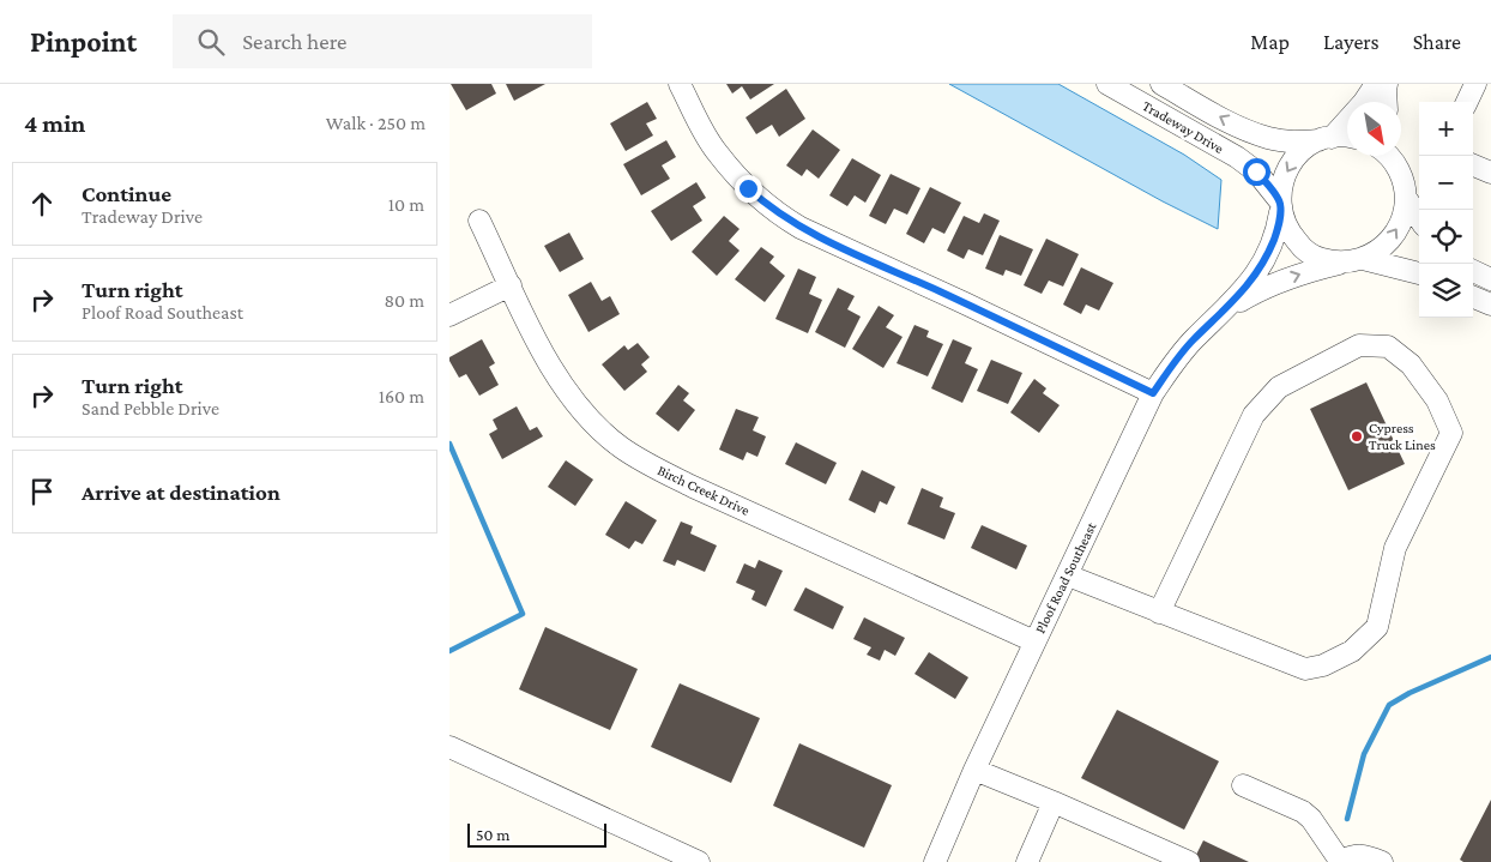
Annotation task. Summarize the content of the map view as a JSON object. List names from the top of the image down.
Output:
{
  "streets": {
    "street": ["Tradeway Drive", "Birch Creek Drive", "Ploof Road Southeast"]
  },
  "crossings": [
    ["Tradeway Drive", "Ploof Road Southeast"],
    ["Birch Creek Drive", "Ploof Road Southeast"]
  ],
  "places": ["Cypress Truck Lines"],
  "scale_bar": "50 m",
  "north": "bottom right",
  "page": {
    "header": "Pinpoint",
    "search": "Search here",
    "nav": ["Map", "Layers", "Share"],
    "heading": ["4 min", "Walk · 250 m"],
    "map_buttons": ["+", "−"],
    "list": [
      ["Continue", "Tradeway Drive", "10 m"],
      ["Turn right", "Ploof Road Southeast", "80 m"],
      ["Turn right", "Sand Pebble Drive", "160 m"],
      "Arrive at destination"
    ],
    "scale": "50 m"
  }
}
